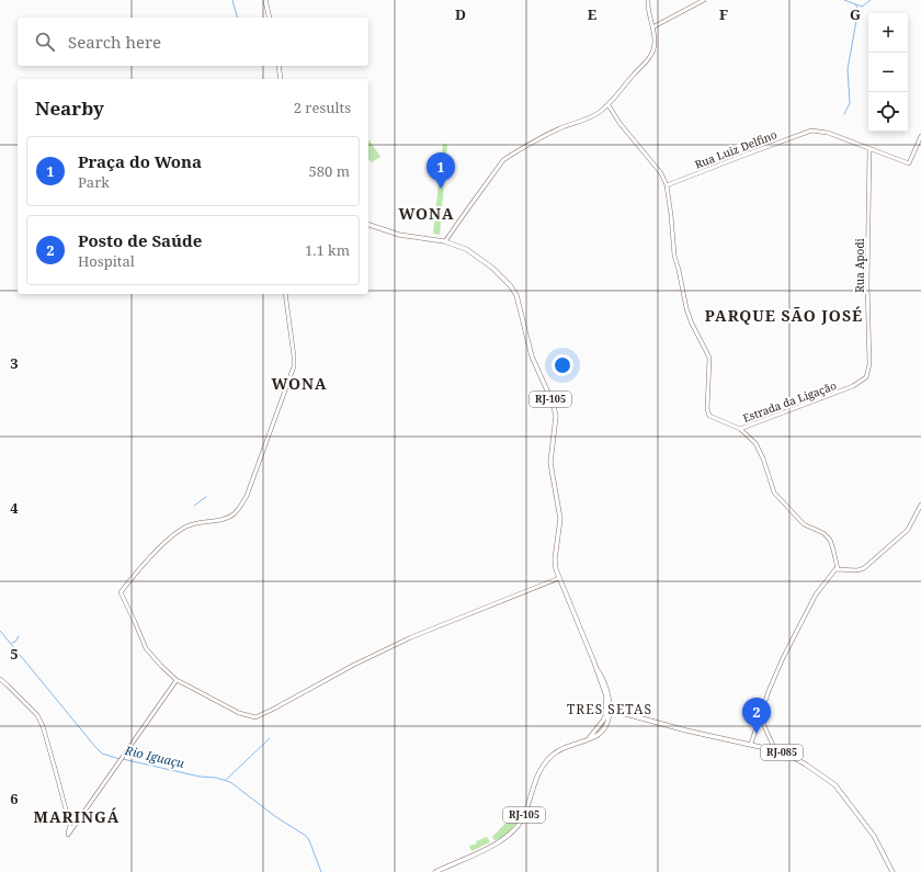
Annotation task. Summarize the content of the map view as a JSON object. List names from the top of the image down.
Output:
{
  "streets": {
    "main road": ["RJ-105", "RJ-085"],
    "street": ["Rua Luiz Delfino", "Rua Apodi", "Estrada da Ligação"]
  },
  "crossings": [
    ["Rua Luiz Delfino", "Rua Apodi"],
    ["Rua Apodi", "Estrada da Ligação"]
  ],
  "districts": [
    "WONA",
    "PARQUE SÃO JOSÉ",
    "WONA",
    "TRES SETAS",
    "MARINGÁ"
  ],
  "water": ["Rio Iguaçu"],
  "page": {
    "map_buttons": ["+", "−"],
    "search": "Search here",
    "heading": ["Nearby", "2 results"],
    "list": [
      {
        "mark": "1",
        "name": "Praça do Wona",
        "note": "Park",
        "value": "580 m"
      },
      {
        "mark": "2",
        "name": "Posto de Saúde",
        "note": "Hospital",
        "value": "1.1 km"
      }
    ],
    "pins": ["1", "2"]
  },
  "grid": {
    "columns": [
      "D",
      "E",
      "F",
      "G"
    ],
    "rows": [
      "3",
      "4",
      "5",
      "6"
    ]
  }
}
